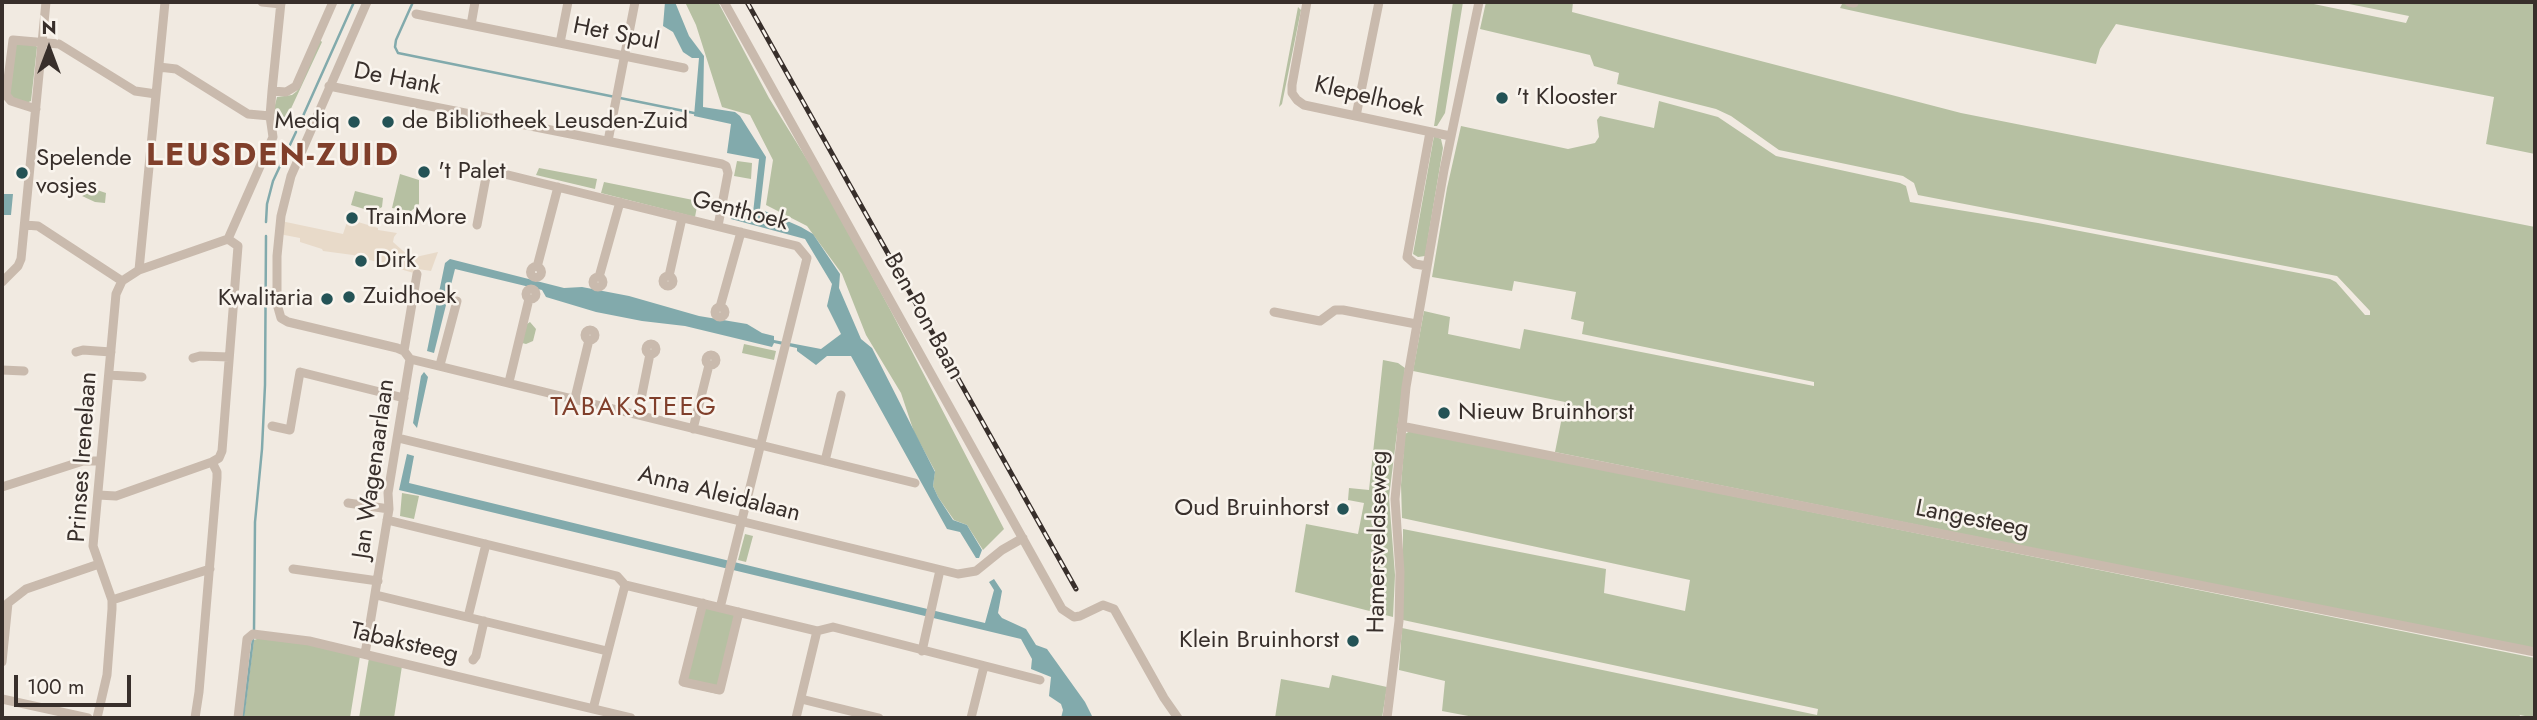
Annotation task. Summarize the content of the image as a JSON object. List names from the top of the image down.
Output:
{
  "streets": {
    "street": [
      "Het Spul",
      "De Hank",
      "Klepelhoek",
      "Genthoek",
      "Ben Pon Baan",
      "Prinses Irenelaan",
      "Jan Wagenaarlaan",
      "Anna Aleidalaan",
      "Langesteeg",
      "Hamersveldseweg",
      "Tabaksteeg"
    ]
  },
  "crossings": [
    ["De Hank", "Genthoek"],
    ["De Hank", "Jan Wagenaarlaan"],
    ["Klepelhoek", "Hamersveldseweg"],
    ["Genthoek", "Anna Aleidalaan"],
    ["Ben Pon Baan", "Anna Aleidalaan"],
    ["Jan Wagenaarlaan", "Anna Aleidalaan"],
    ["Jan Wagenaarlaan", "Tabaksteeg"],
    ["Langesteeg", "Hamersveldseweg"]
  ],
  "districts": ["LEUSDEN-ZUID", "TABAKSTEEG"],
  "places": [
    "'t Klooster",
    "Mediq",
    "de Bibliotheek Leusden-Zuid",
    "'t Palet",
    "Spelende vosjes",
    "TrainMore",
    "Dirk",
    "Zuidhoek",
    "Kwalitaria",
    "Nieuw Bruinhorst",
    "Oud Bruinhorst",
    "Klein Bruinhorst"
  ],
  "scale_bar": "100 m",
  "north": "top"
}
